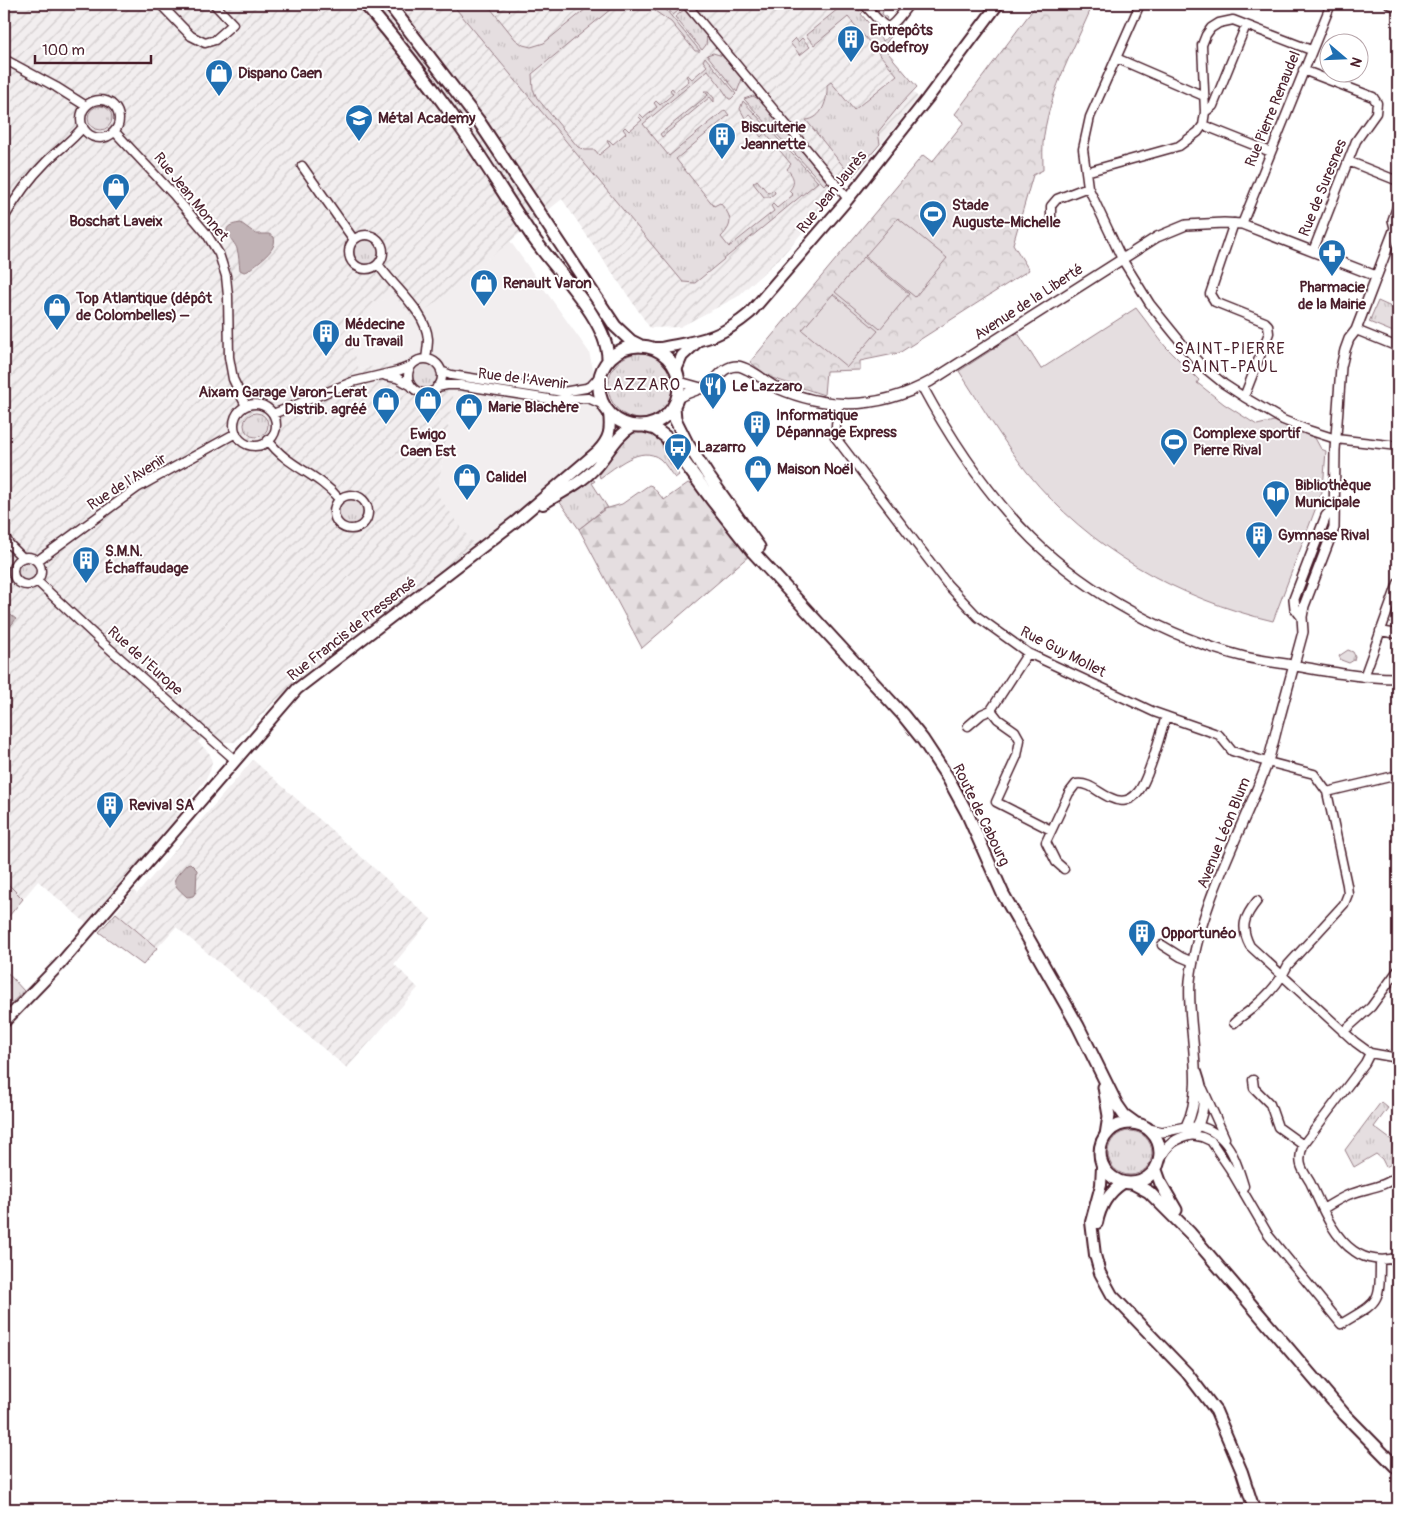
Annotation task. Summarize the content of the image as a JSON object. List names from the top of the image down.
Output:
{
  "streets": {
    "main road": ["Rue Jean Jaurès", "Rue Francis de Pressensé", "Route de Cabourg"],
    "street": [
      "Rue Pierre Renaudel",
      "Rue de Suresnes",
      "Rue Jean Monnet",
      "Avenue de la Liberté",
      "Rue de l'Avenir",
      "Rue Guy Mollet",
      "Rue de l'Europe",
      "Avenue Léon Blum"
    ]
  },
  "crossings": [
    ["Rue Pierre Renaudel", "Rue de Suresnes"],
    ["Rue Pierre Renaudel", "Avenue de la Liberté"],
    ["Rue de Suresnes", "Avenue de la Liberté"],
    ["Rue Jean Jaurès", "Avenue de la Liberté"],
    ["Rue Jean Jaurès", "Rue de l'Avenir"],
    ["Rue Jean Monnet", "Rue de l'Avenir"],
    ["Avenue de la Liberté", "Rue de l'Avenir"],
    ["Avenue de la Liberté", "Rue Guy Mollet"],
    ["Avenue de la Liberté", "Avenue Léon Blum"],
    ["Rue de l'Avenir", "Rue de l'Europe"],
    ["Rue Francis de Pressensé", "Rue de l'Europe"],
    ["Rue Guy Mollet", "Avenue Léon Blum"]
  ],
  "districts": ["SAINT-PIERRE SAINT-PAUL", "LAZZARO"],
  "places": {
    "building": [
      "Entrepôts Godefroy",
      "Biscuiterie Jeannette",
      "Médecine du Travail",
      "Informatique Dépannage Express",
      "Gymnase Rival",
      "S.M.N. Échaffaudage",
      "Revival SA",
      "Opportunéo"
    ],
    "shop": [
      "Dispano Caen",
      "Boschat Laveix",
      "Renault Varon",
      "Top Atlantique (dépôt de Colombelles) –",
      "Ewigo Caen Est",
      "Aixam Garage Varon-Lerat Distrib. agréé",
      "Marie Blachère",
      "Maison Noël",
      "Calidel"
    ],
    "school or university": ["Métal Academy"],
    "sports": ["Stade Auguste-Michelle", "Complexe sportif Pierre Rival"],
    "pharmacy": ["Pharmacie de la Mairie"],
    "restaurant": ["Le Lazzaro"],
    "bus stop": ["Lazarro"],
    "library": ["Bibliothèque Municipale"]
  },
  "scale_bar": "100 m",
  "north": "right"
}
